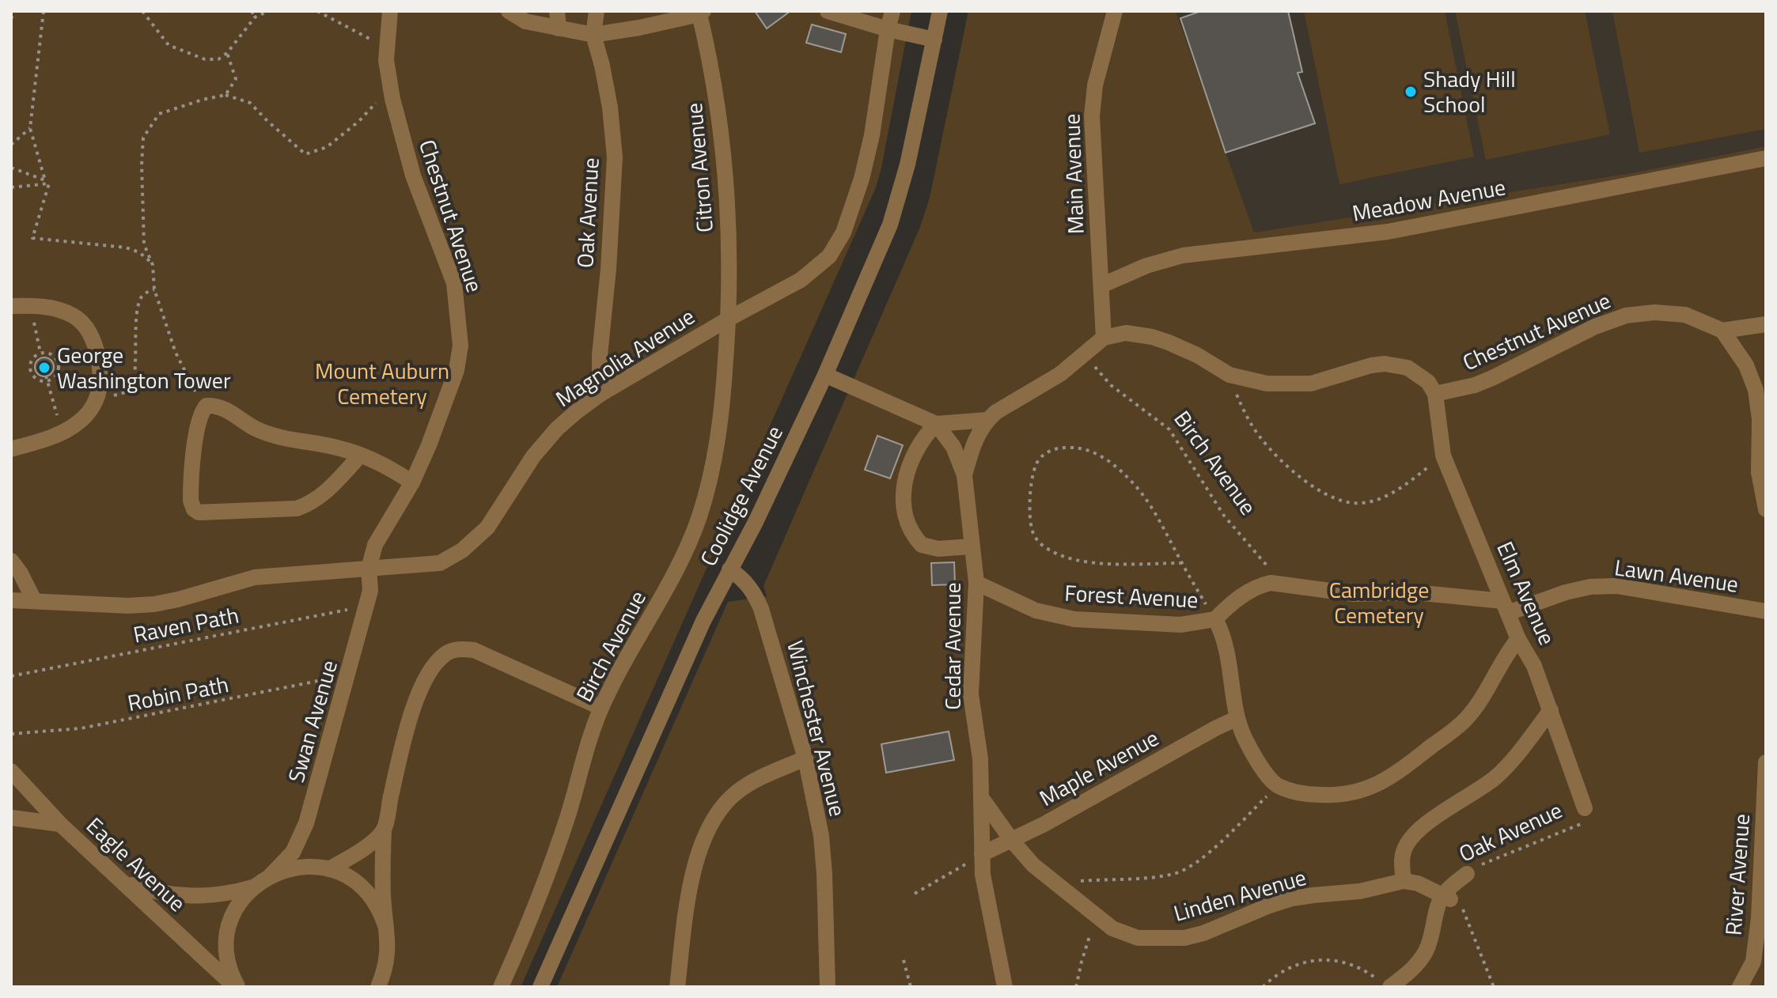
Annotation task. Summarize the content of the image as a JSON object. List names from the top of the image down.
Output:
{
  "streets": {
    "street": [
      "Citron Avenue",
      "Main Avenue",
      "Meadow Avenue",
      "Oak Avenue",
      "Chestnut Avenue",
      "Magnolia Avenue",
      "Birch Avenue",
      "Coolidge Avenue",
      "Lawn Avenue",
      "Elm Avenue",
      "Forest Avenue",
      "Cedar Avenue",
      "Swan Avenue",
      "Winchester Avenue",
      "Maple Avenue",
      "Eagle Avenue",
      "River Avenue",
      "Linden Avenue"
    ],
    "path": ["Raven Path", "Robin Path"]
  },
  "crossings": [
    ["Citron Avenue", "Magnolia Avenue"],
    ["Citron Avenue", "Birch Avenue"],
    ["Main Avenue", "Meadow Avenue"],
    ["Oak Avenue", "Magnolia Avenue"],
    ["Oak Avenue", "Elm Avenue"],
    ["Chestnut Avenue", "Magnolia Avenue"],
    ["Chestnut Avenue", "Elm Avenue"],
    ["Chestnut Avenue", "Swan Avenue"],
    ["Magnolia Avenue", "Birch Avenue"],
    ["Magnolia Avenue", "Swan Avenue"],
    ["Coolidge Avenue", "Winchester Avenue"],
    ["Lawn Avenue", "Elm Avenue"],
    ["Forest Avenue", "Cedar Avenue"],
    ["Raven Path", "Swan Avenue"],
    ["Cedar Avenue", "Maple Avenue"],
    ["Cedar Avenue", "Linden Avenue"],
    ["Robin Path", "Swan Avenue"],
    ["Maple Avenue", "Linden Avenue"]
  ],
  "parks": ["Mount Auburn Cemetery", "Cambridge Cemetery"],
  "places": ["Shady Hill School", "George Washington Tower"]
}
